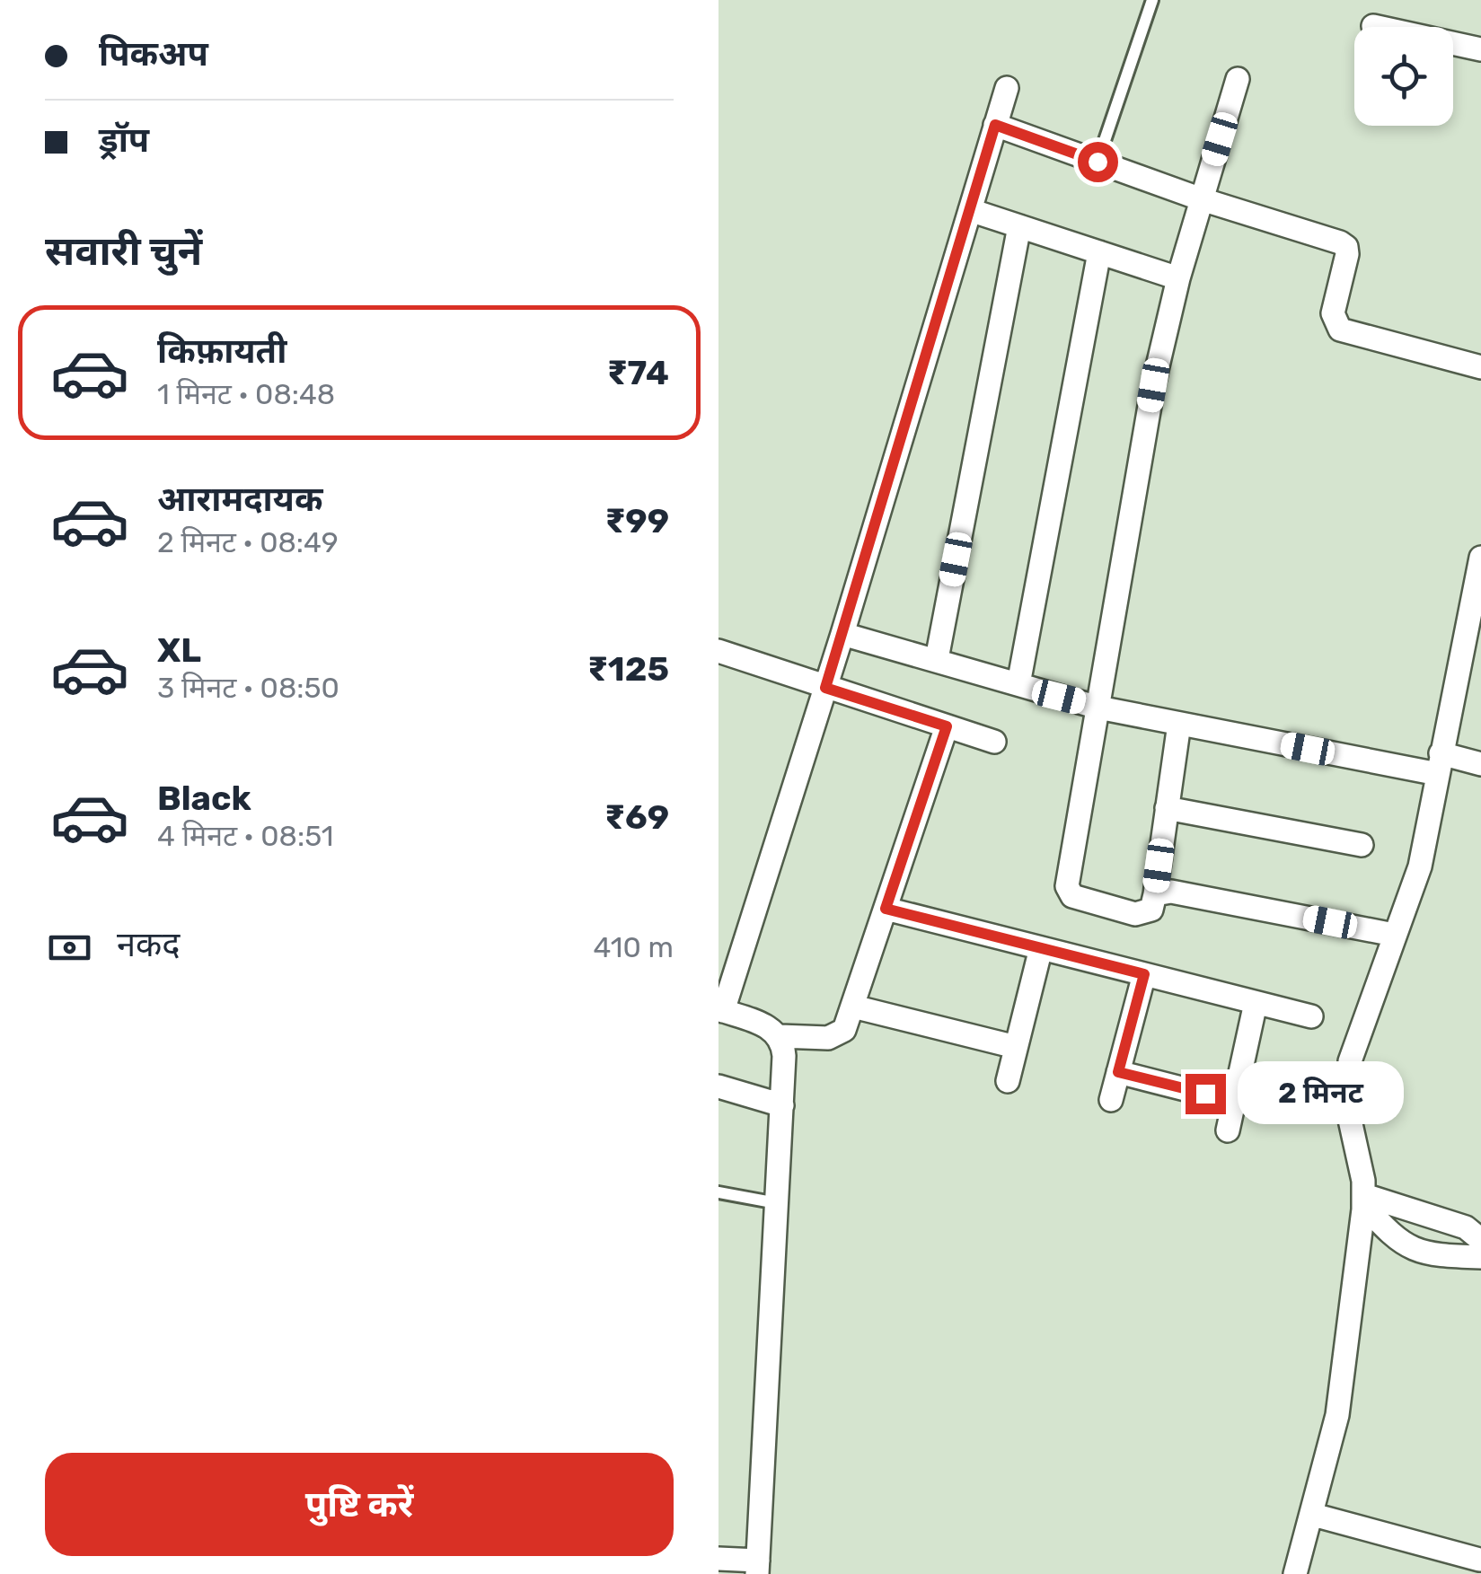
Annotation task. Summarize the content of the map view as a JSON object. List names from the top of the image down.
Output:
{
  "page": {
    "banner": ["पिकअप", "ड्रॉप"],
    "heading": "सवारी चुनें",
    "list": [
      {
        "name": "किफ़ायती",
        "note": "1 मिनट · 08:48",
        "value": "₹74"
      },
      {
        "name": "आरामदायक",
        "note": "2 मिनट · 08:49",
        "value": "₹99"
      },
      {
        "name": "XL",
        "note": "3 मिनट · 08:50",
        "value": "₹125"
      },
      {
        "name": "Black",
        "note": "4 मिनट · 08:51",
        "value": "₹69"
      }
    ],
    "pay": ["नकद", "410 m"],
    "bubble": "2 मिनट",
    "buttons": "पुष्टि करें"
  }
}
